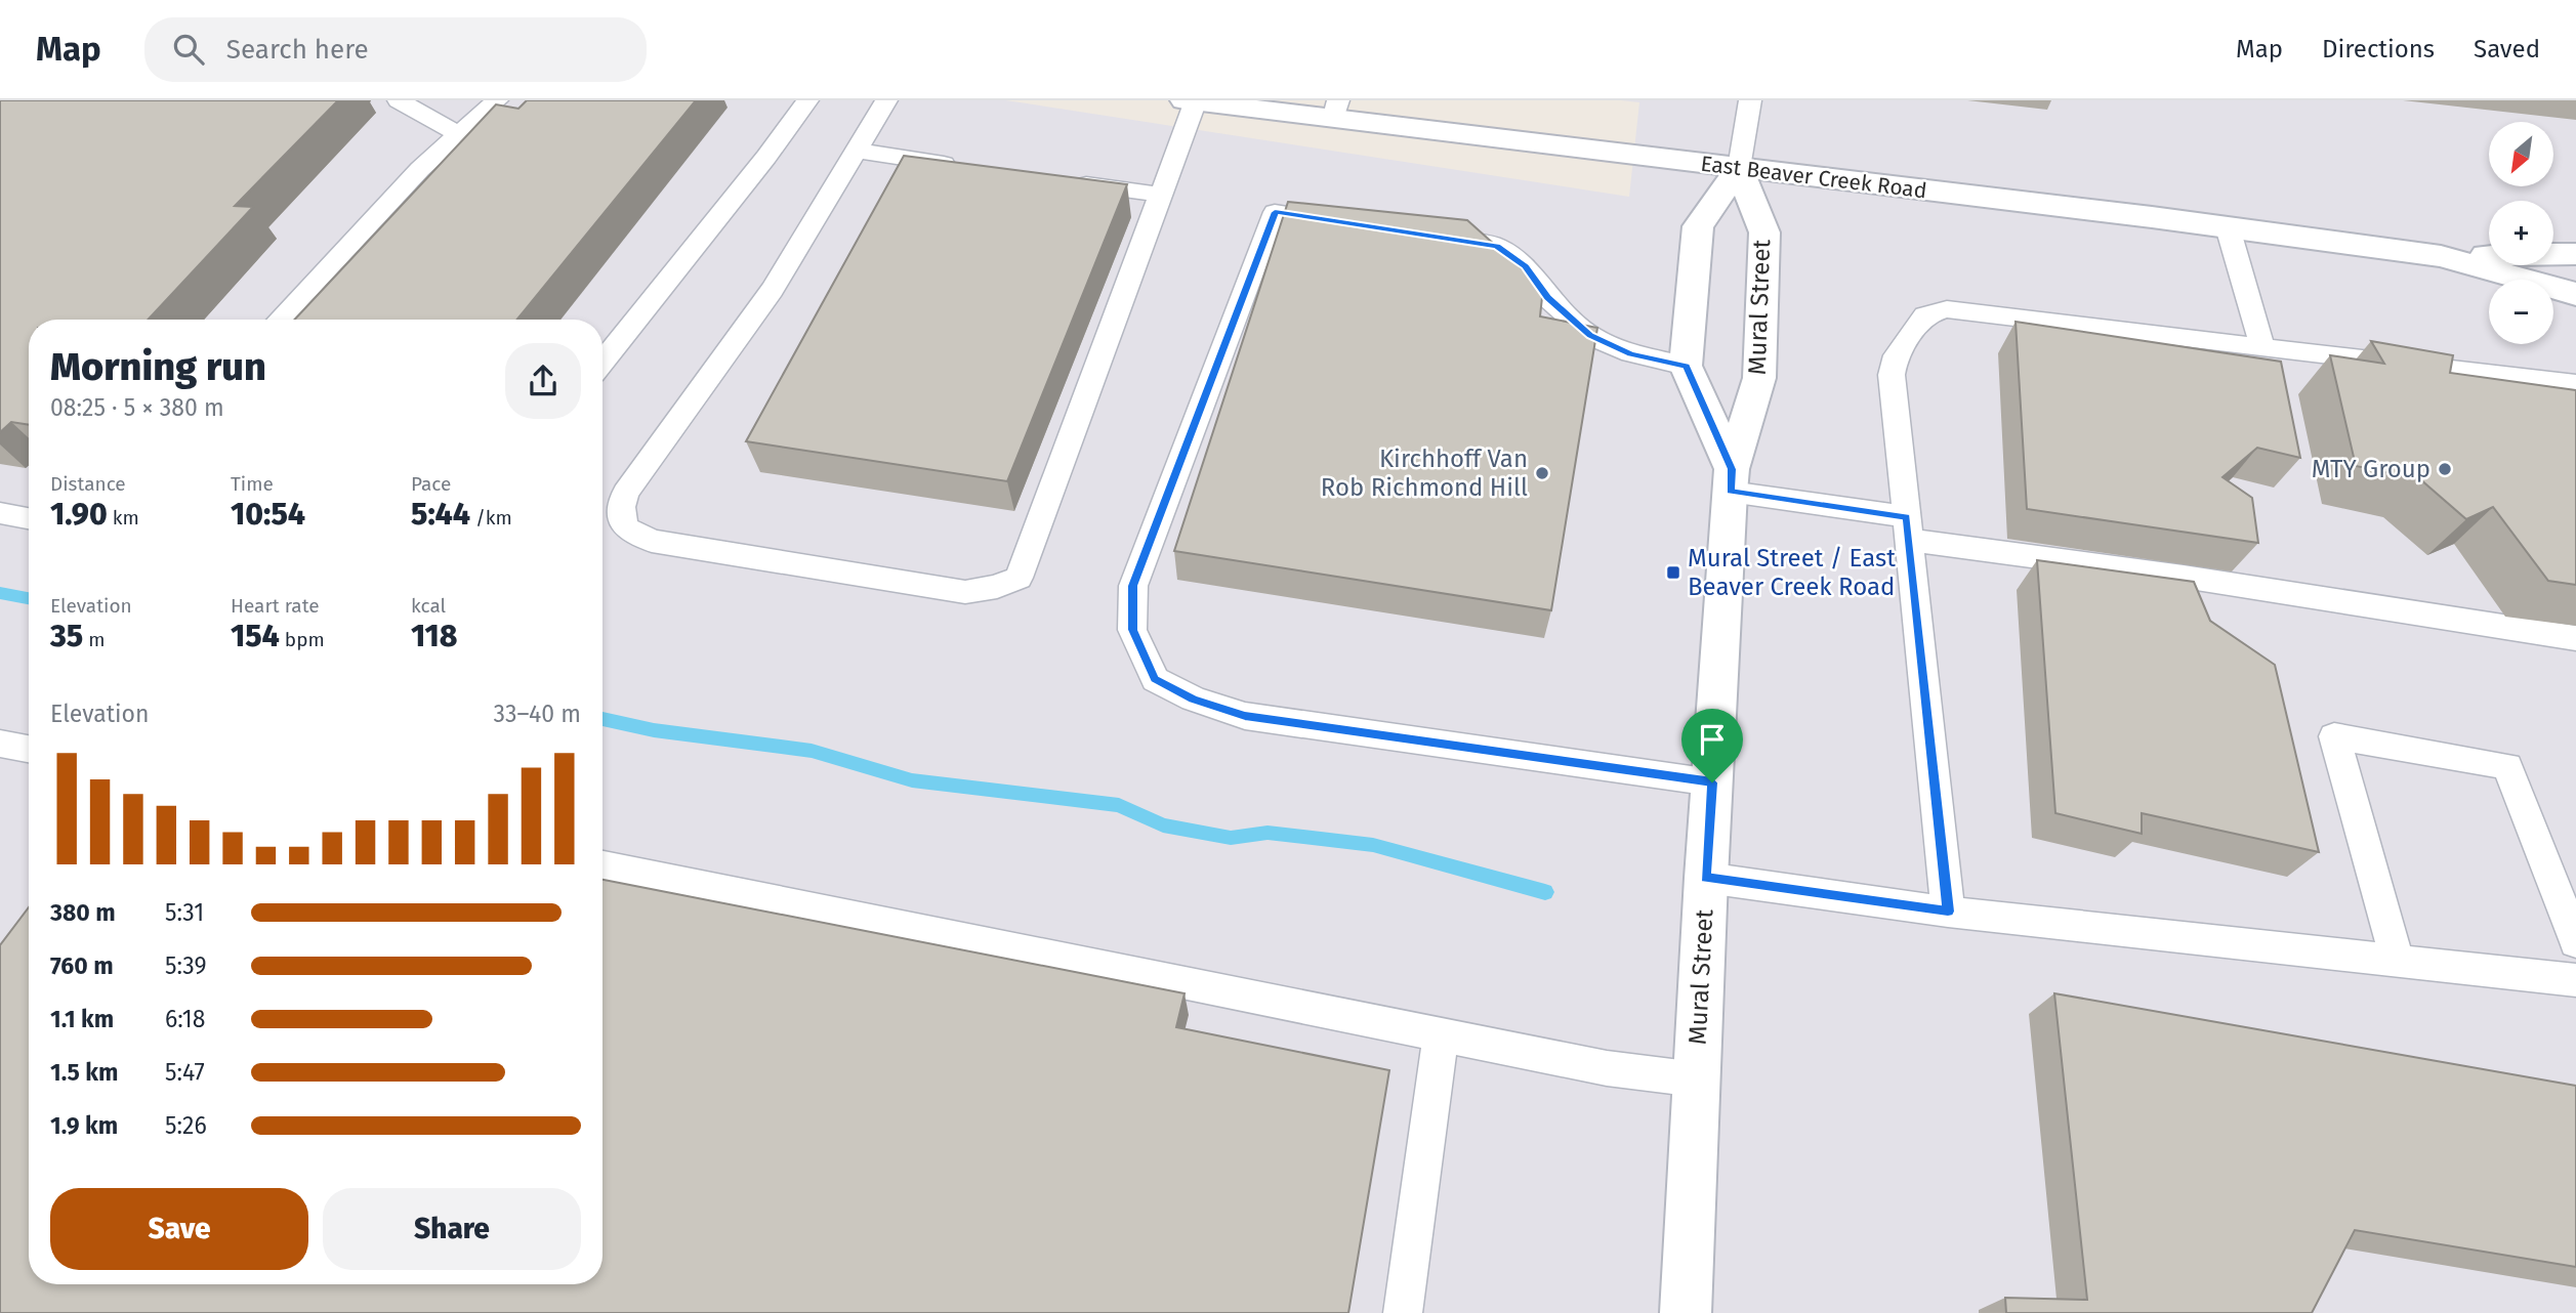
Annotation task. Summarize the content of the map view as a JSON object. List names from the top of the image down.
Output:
{
  "streets": {
    "street": ["East Beaver Creek Road", "Mural Street"]
  },
  "crossings": [
    ["East Beaver Creek Road", "Mural Street"]
  ],
  "places": {
    "other": ["MTY Group", "Kirchhoff Van Rob Richmond Hill"],
    "transit": ["Mural Street / East Beaver Creek Road"]
  },
  "north": "bottom left",
  "page": {
    "header": "Map",
    "search": "Search here",
    "nav": ["Map", "Directions", "Saved"],
    "map_buttons": ["+", "−"],
    "heading": ["Morning run", "08:25 · 5 × 380 m"],
    "stats": [
      ["Distance", "1.90 km"],
      ["Time", "10:54"],
      ["Pace", "5:44 /km"],
      ["Elevation", "35 m"],
      ["Heart rate", "154 bpm"],
      ["kcal", "118"]
    ],
    "chart": ["Elevation", "33–40 m"],
    "list": [
      {
        "name": "380 m",
        "note": "5:31"
      },
      {
        "name": "760 m",
        "note": "5:39"
      },
      {
        "name": "1.1 km",
        "note": "6:18"
      },
      {
        "name": "1.5 km",
        "note": "5:47"
      },
      {
        "name": "1.9 km",
        "note": "5:26"
      }
    ],
    "buttons": ["Save", "Share"]
  }
}
